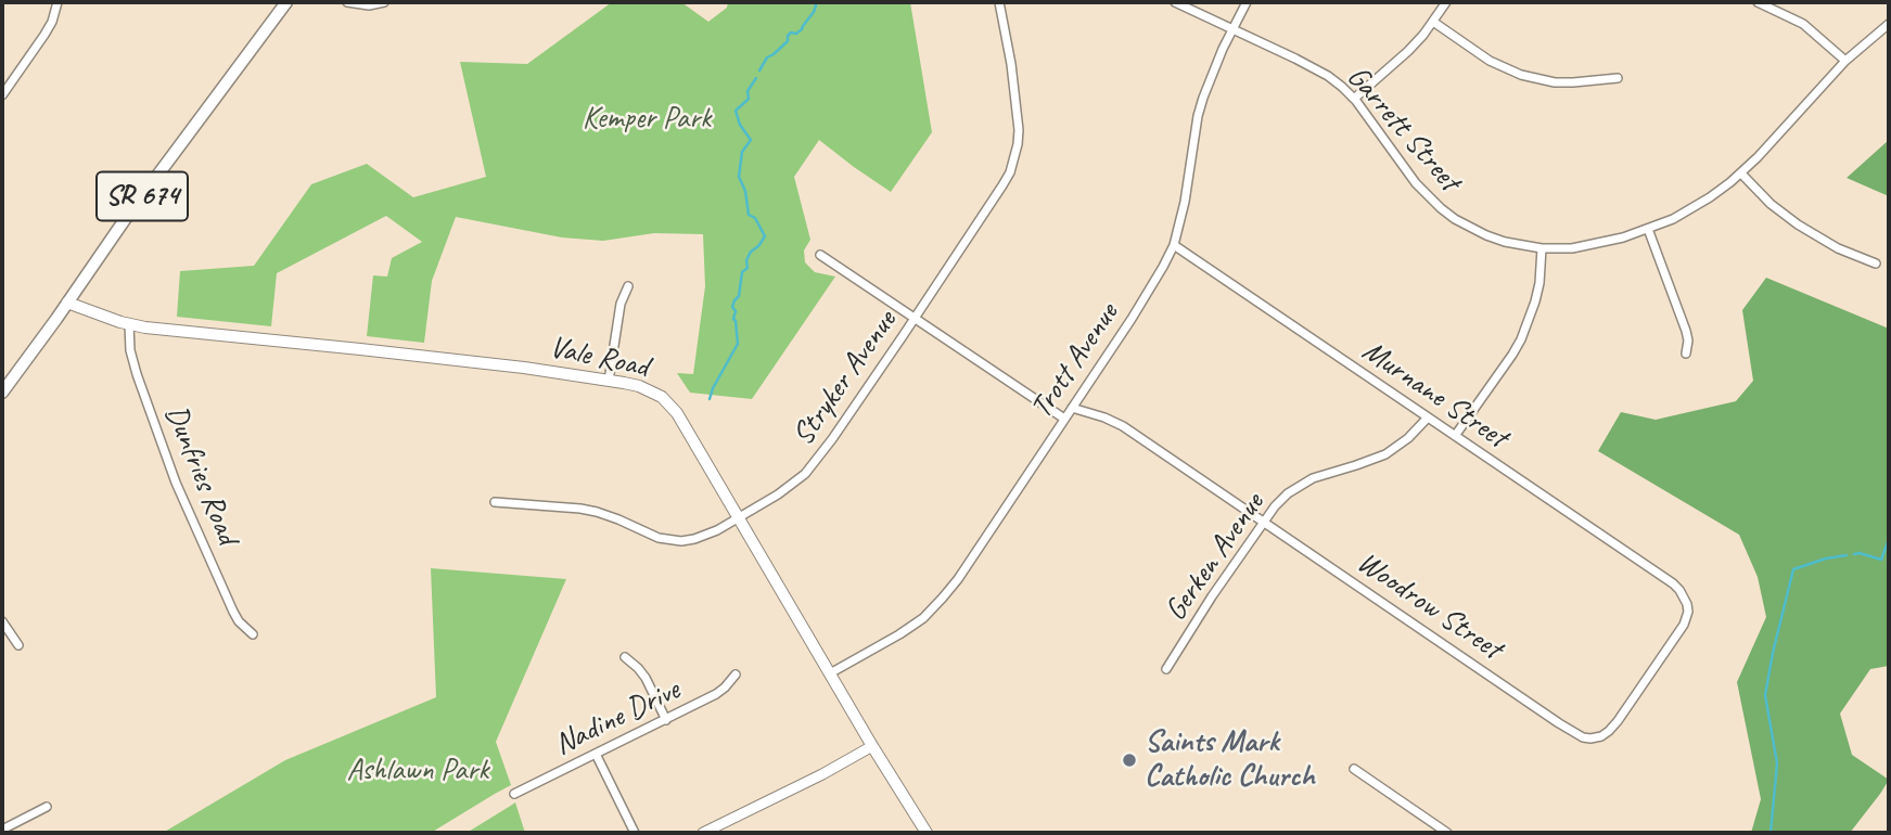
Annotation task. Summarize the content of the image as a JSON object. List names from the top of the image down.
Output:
{
  "streets": {
    "main road": ["SR 674", "Vale Road"],
    "street": [
      "Garrett Street",
      "Trott Avenue",
      "Stryker Avenue",
      "Murnane Street",
      "Dunfries Road",
      "Gerken Avenue",
      "Woodrow Street",
      "Nadine Drive"
    ]
  },
  "crossings": [
    ["Garrett Street", "Trott Avenue"],
    ["SR 674", "Vale Road"],
    ["Vale Road", "Trott Avenue"],
    ["Vale Road", "Stryker Avenue"],
    ["Vale Road", "Dunfries Road"],
    ["Trott Avenue", "Murnane Street"],
    ["Trott Avenue", "Woodrow Street"],
    ["Murnane Street", "Gerken Avenue"],
    ["Murnane Street", "Woodrow Street"],
    ["Gerken Avenue", "Woodrow Street"]
  ],
  "parks": ["Kemper Park", "Ashlawn Park"],
  "places": ["Saints Mark Catholic Church"]
}
